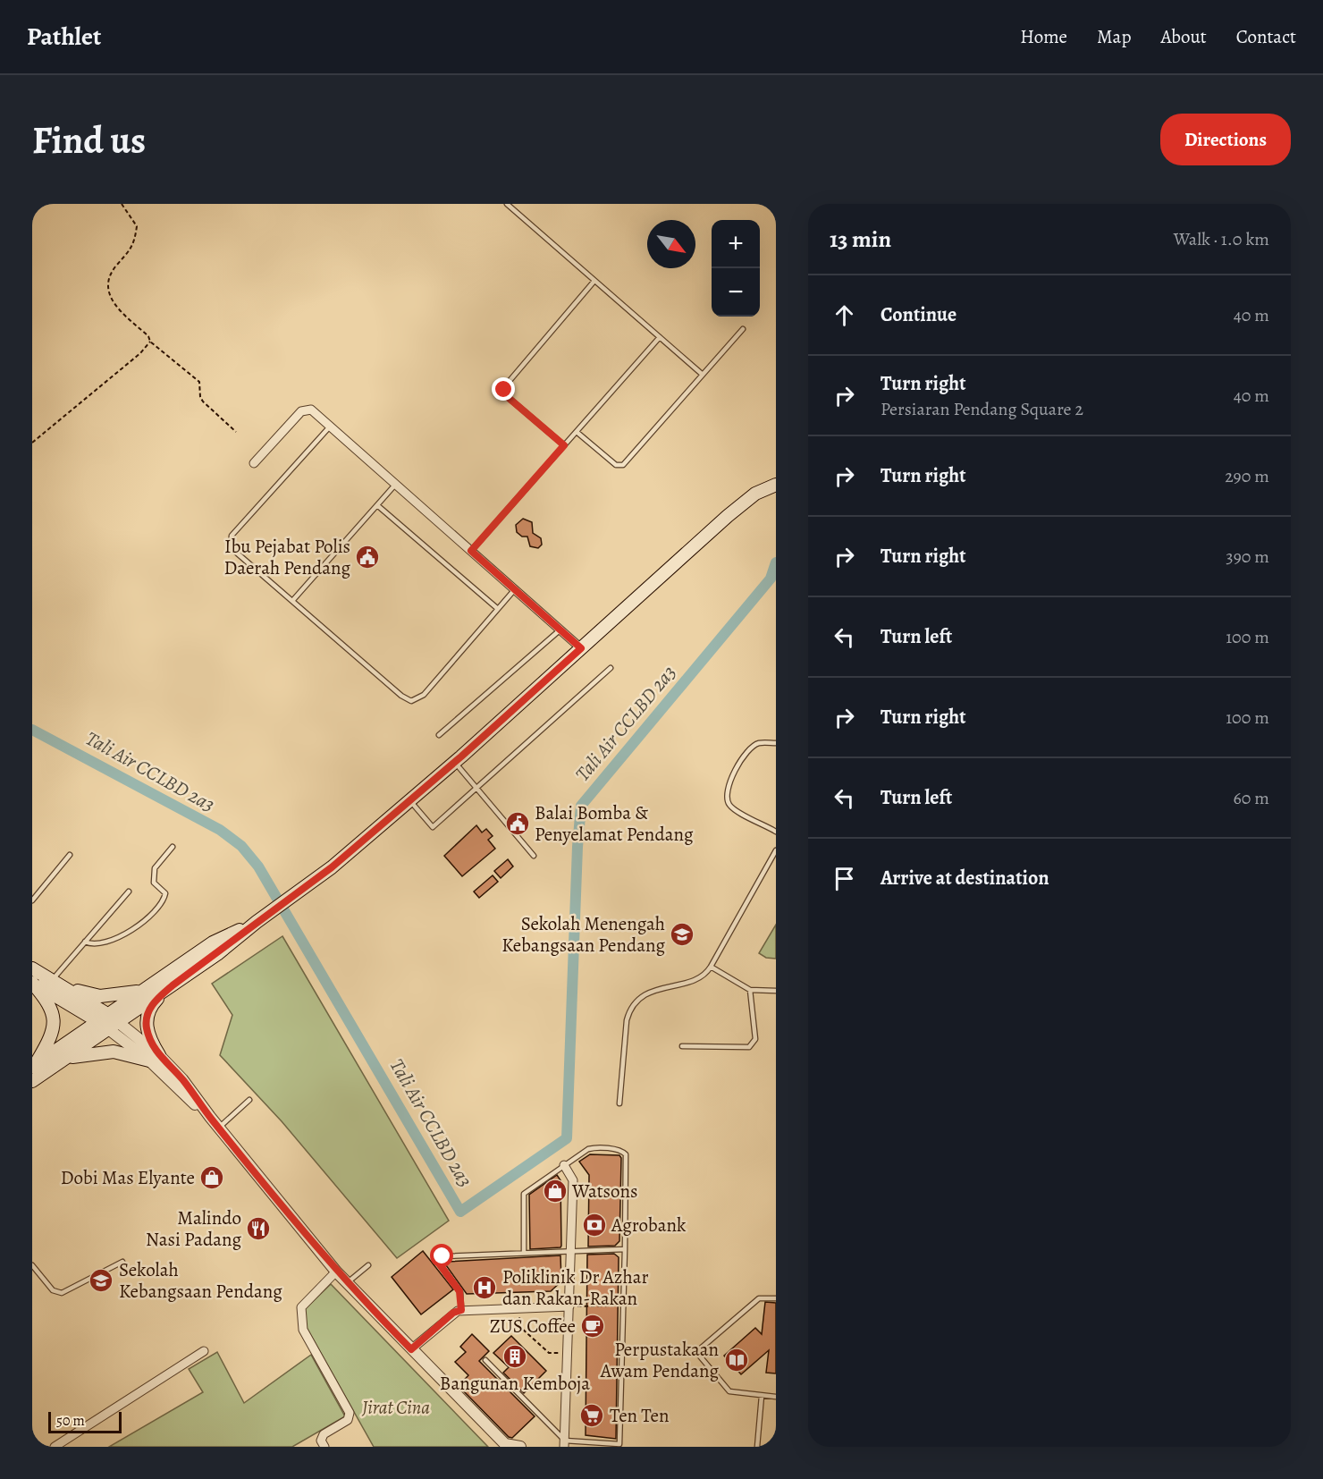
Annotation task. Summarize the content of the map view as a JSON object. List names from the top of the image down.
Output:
{
  "water": ["Tali Air CCLBD 2a3"],
  "parks": ["Jirat Cina"],
  "places": {
    "public building": ["Ibu Pejabat Polis Daerah Pendang", "Balai Bomba & Penyelamat Pendang"],
    "school or university": ["Sekolah Menengah Kebangsaan Pendang", "Sekolah Kebangsaan Pendang"],
    "shop": ["Dobi Mas Elyante", "Watsons"],
    "bank": ["Agrobank"],
    "restaurant": ["Malindo Nasi Padang"],
    "hospital": ["Poliklinik Dr Azhar dan Rakan-Rakan"],
    "cafe": ["ZUS Coffee"],
    "building": ["Bangunan Kemboja"],
    "library": ["Perpustakaan Awam Pendang"],
    "supermarket": ["Ten Ten"]
  },
  "scale_bar": "50 m",
  "north": "bottom right",
  "page": {
    "header": "Pathlet",
    "nav": [
      "Home",
      "Map",
      "About",
      "Contact"
    ],
    "buttons": "Directions",
    "title": "Find us",
    "heading": ["13 min", "Walk · 1.0 km"],
    "map_buttons": ["+", "−"],
    "list": [
      ["Continue", "40 m"],
      ["Turn right", "Persiaran Pendang Square 2", "40 m"],
      ["Turn right", "290 m"],
      ["Turn right", "390 m"],
      ["Turn left", "100 m"],
      ["Turn right", "100 m"],
      ["Turn left", "60 m"],
      "Arrive at destination"
    ],
    "scale": "50 m"
  }
}
